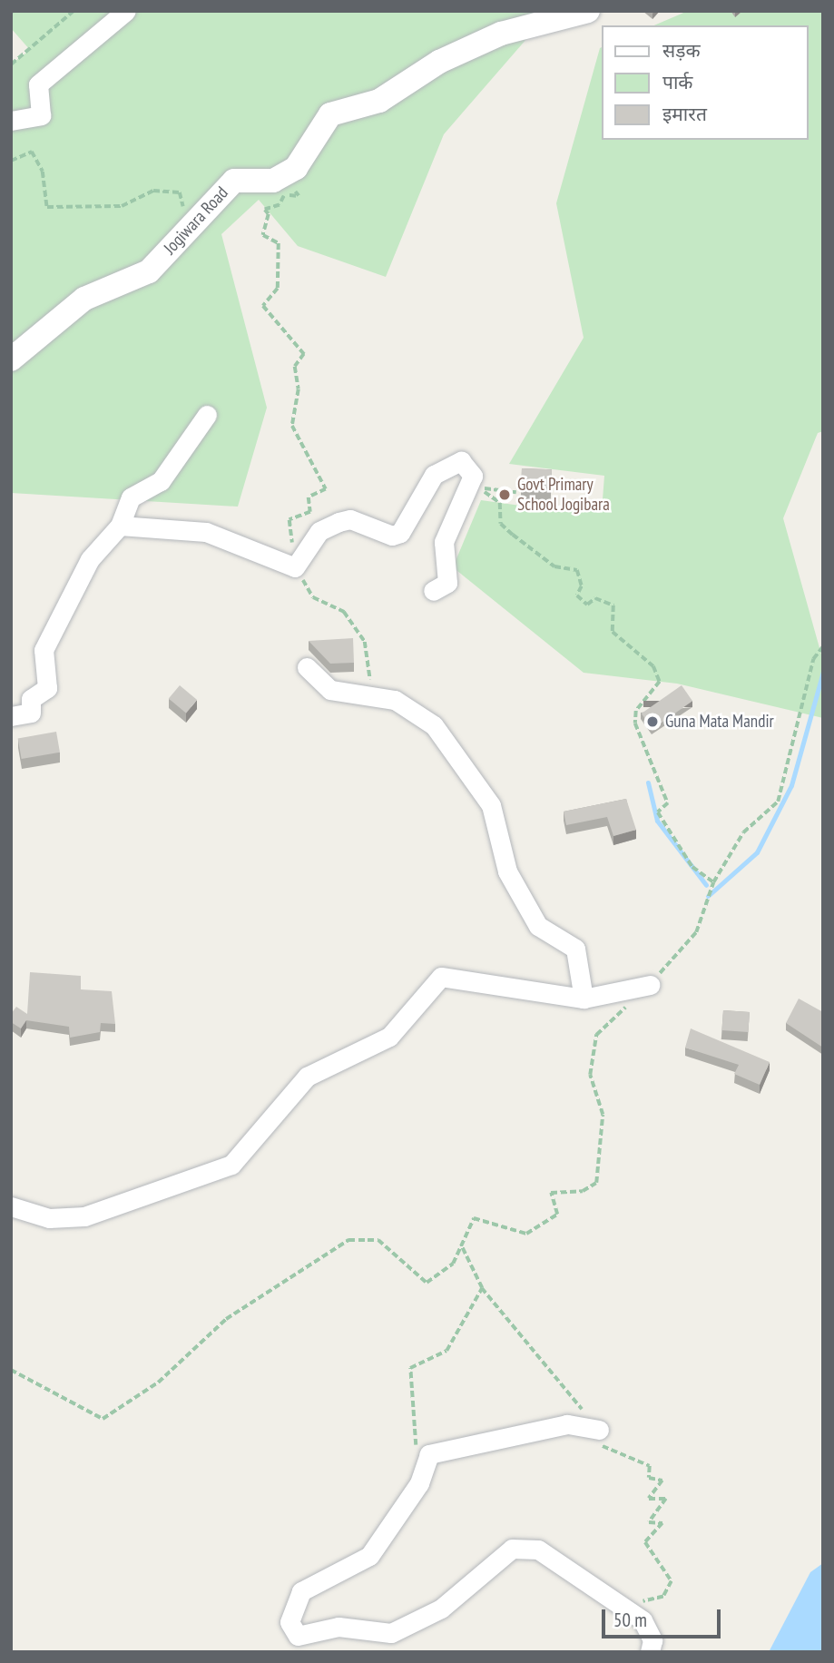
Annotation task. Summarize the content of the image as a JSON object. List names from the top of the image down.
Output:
{
  "streets": {
    "street": ["Jogiwara Road"]
  },
  "places": ["Govt Primary School Jogibara", "Guna Mata Mandir"],
  "legend": ["सड़क", "पार्क", "इमारत"],
  "scale_bar": "50 m"
}
